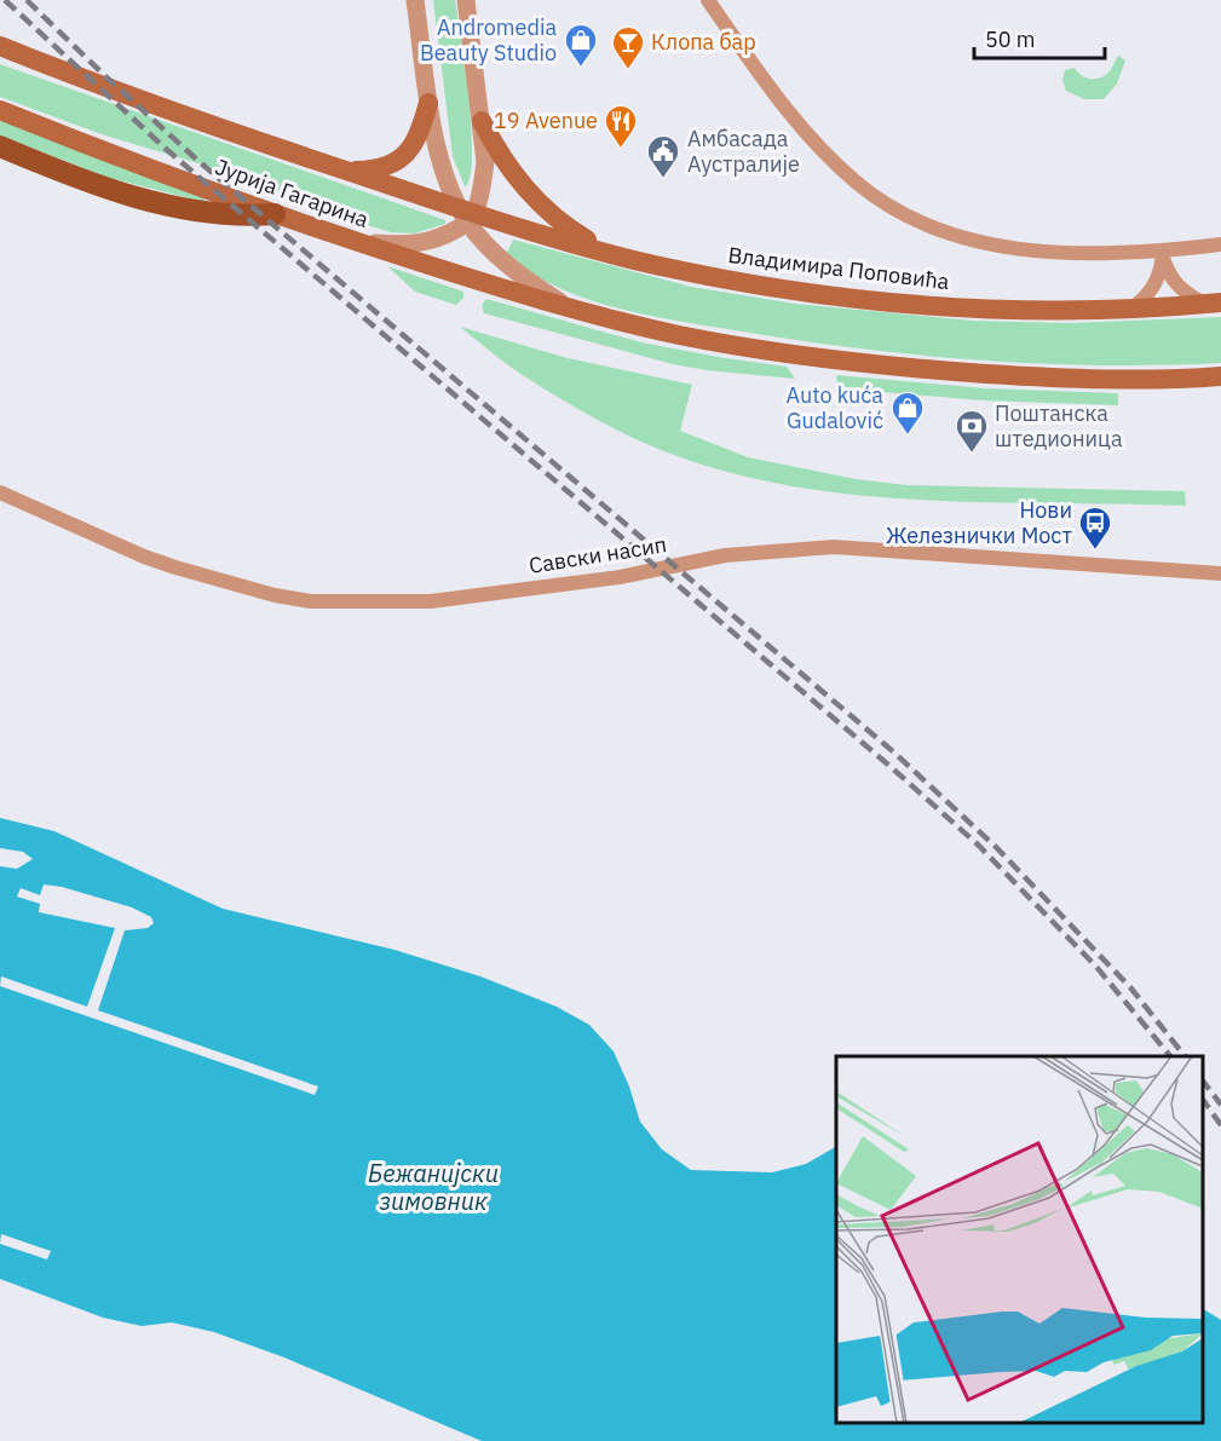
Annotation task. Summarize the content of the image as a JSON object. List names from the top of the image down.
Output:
{
  "streets": {
    "main road": ["Јурија Гагарина", "Владимира Поповића"],
    "street": ["Савски насип"]
  },
  "crossings": [
    ["Јурија Гагарина", "Владимира Поповића"]
  ],
  "water": ["Бежанијски зимовник"],
  "places": {
    "shop": ["Andromedia Beauty Studio", "Auto kuća Gudalović"],
    "bar": ["Клопа бар"],
    "restaurant": ["19 Avenue"],
    "public building": ["Амбасада Аустралије"],
    "bank": ["Поштанска штедионица"],
    "bus stop": ["Нови Железнички Мост"]
  },
  "scale_bar": "50 m"
}
